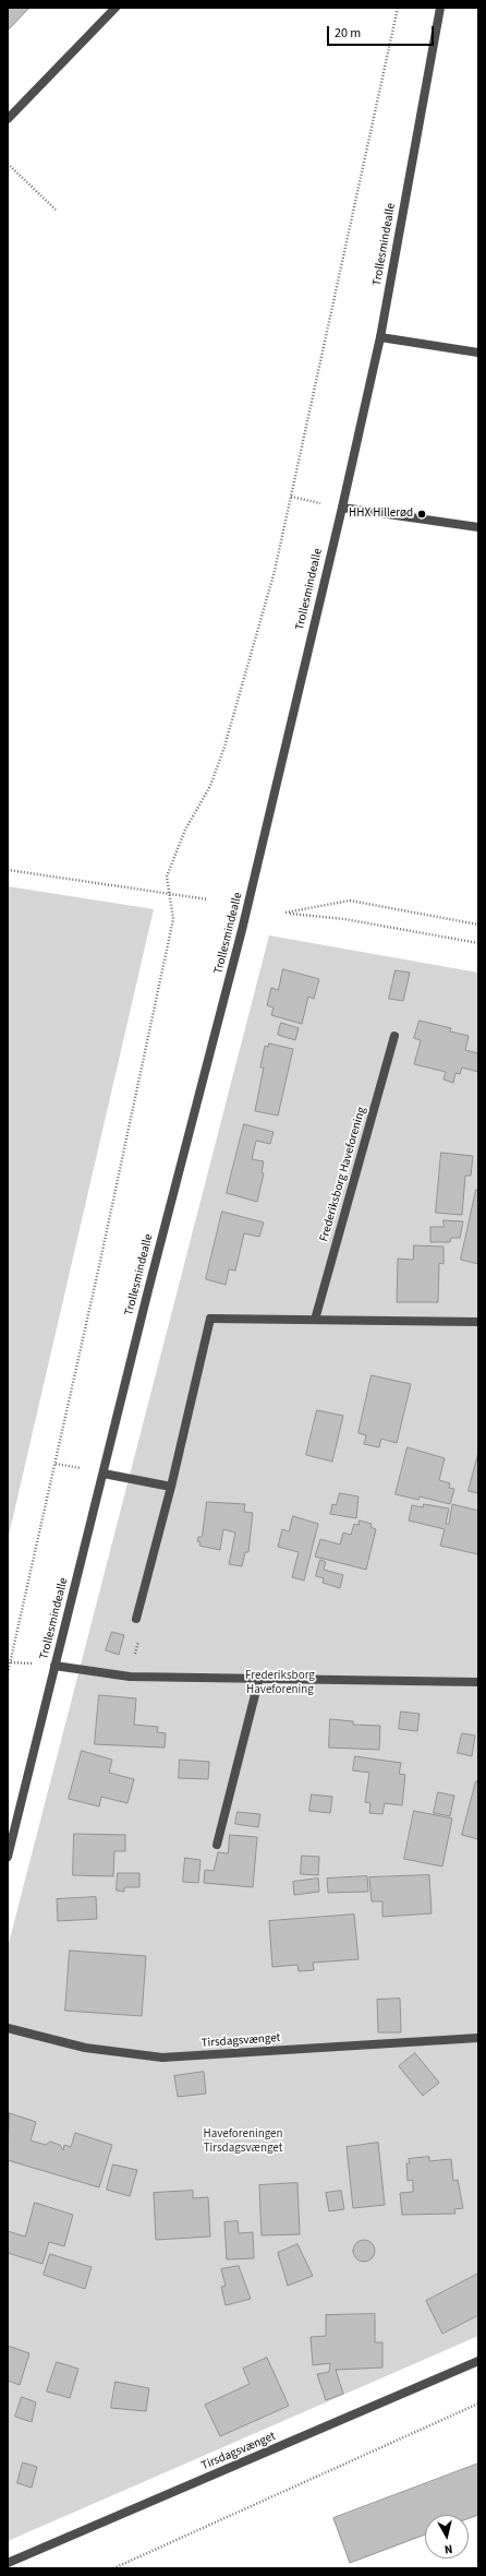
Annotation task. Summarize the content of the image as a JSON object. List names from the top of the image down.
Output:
{
  "streets": {
    "street": ["Trollesmindealle", "Frederiksborg Haveforening", "Tirsdagsvænget"]
  },
  "parks": ["Frederiksborg Haveforening", "Haveforeningen Tirsdagsvænget"],
  "places": ["HHX Hillerød"],
  "scale_bar": "20 m",
  "north": "bottom"
}
